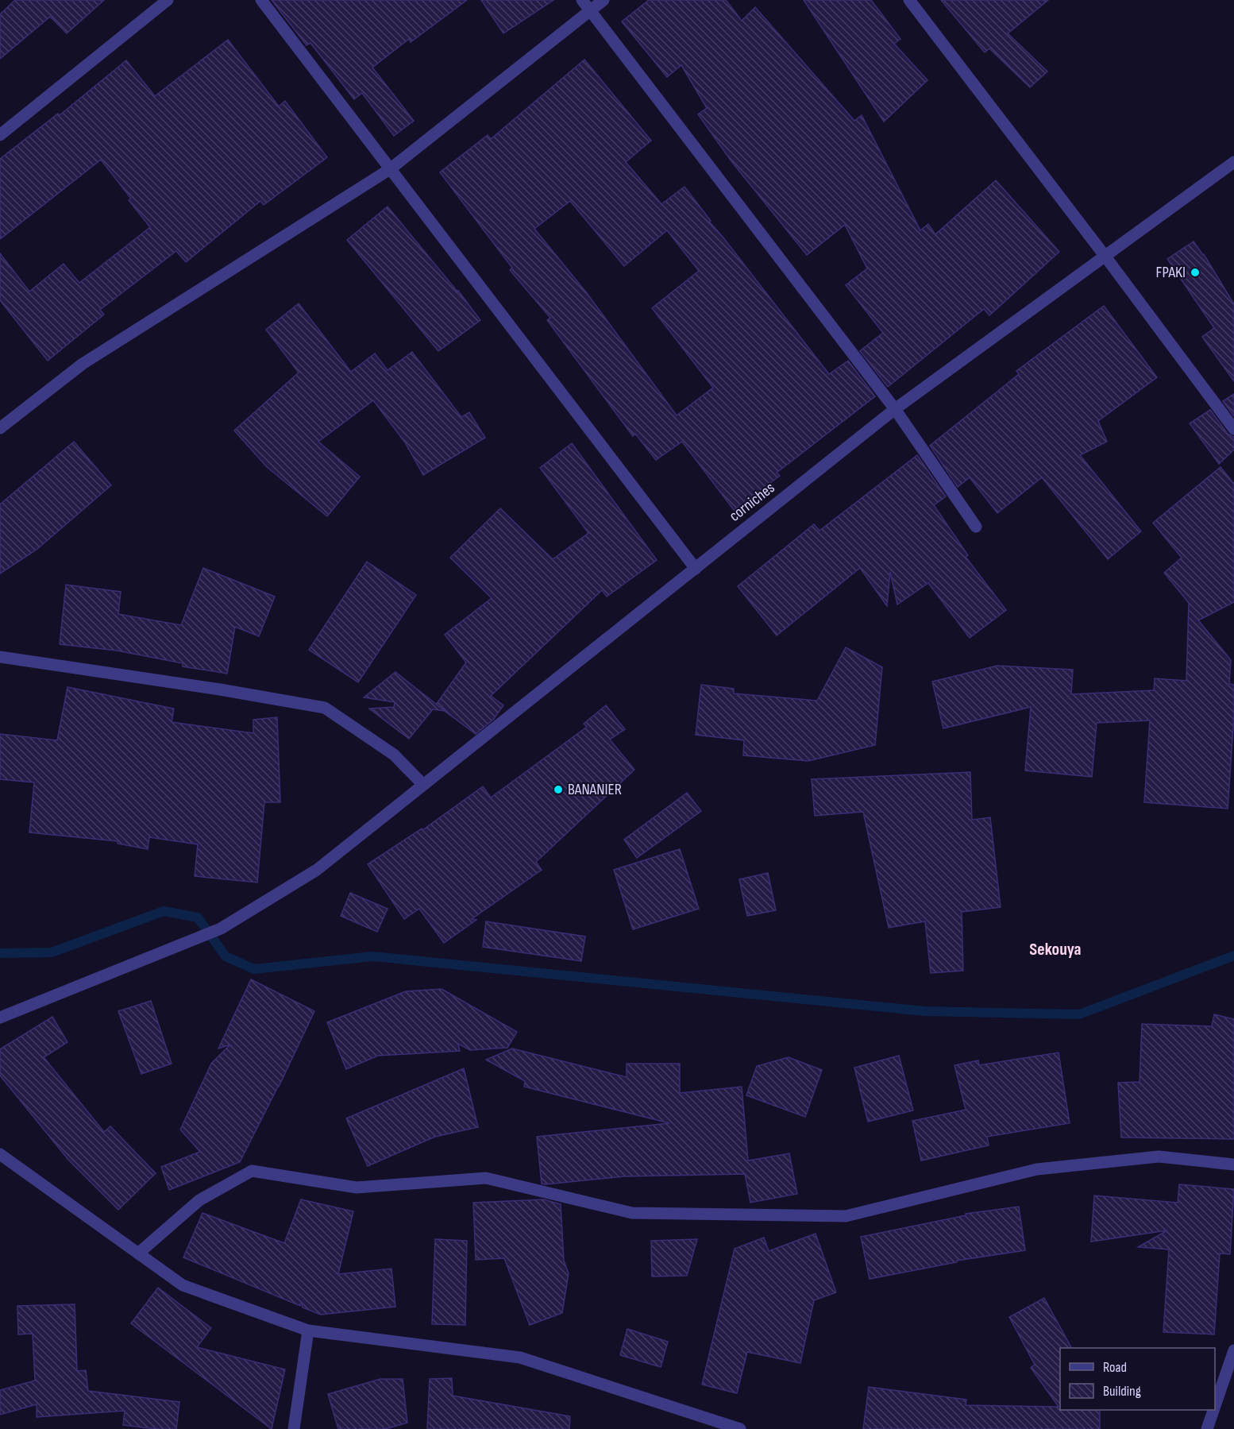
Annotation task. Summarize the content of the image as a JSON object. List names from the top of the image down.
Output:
{
  "streets": {
    "street": ["corniches"]
  },
  "districts": ["Sekouya"],
  "places": ["FPAKI", "BANANIER"],
  "legend": ["Road", "Building"]
}
